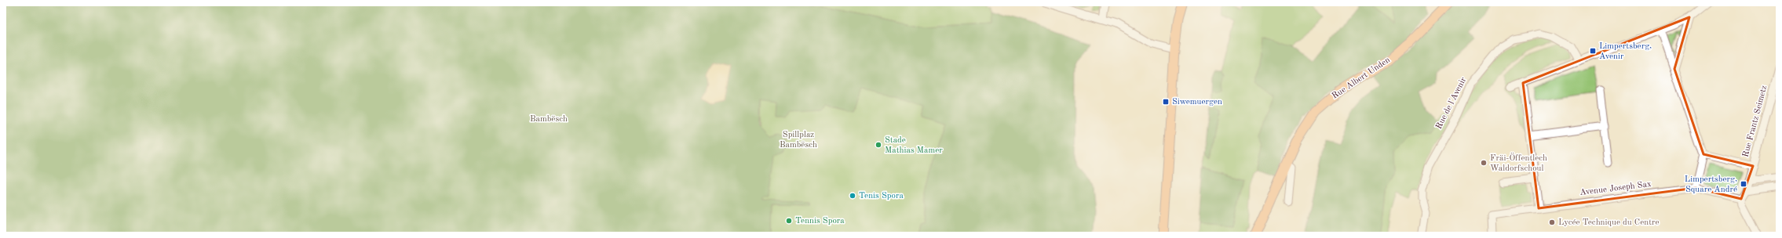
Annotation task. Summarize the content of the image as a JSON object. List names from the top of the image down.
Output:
{
  "streets": {
    "main road": ["Rue Albert Unden"],
    "street": ["Rue de l'Avenir", "Rue Frantz Seimetz", "Avenue Joseph Sax"]
  },
  "crossings": [
    ["Rue Frantz Seimetz", "Avenue Joseph Sax"]
  ],
  "parks": ["Bambësch", "Spillplaz Bambësch"],
  "places": {
    "transit": ["Limpertsberg, Avenir", "Siwemuergen", "Limpertsberg, Square André"],
    "other": [
      "Stade Mathias Mamer",
      "Fräi-Öffentlech Waldorfschoul",
      "Tenis Spora",
      "Tennis Spora",
      "Lycée Technique du Centre"
    ]
  }
}
